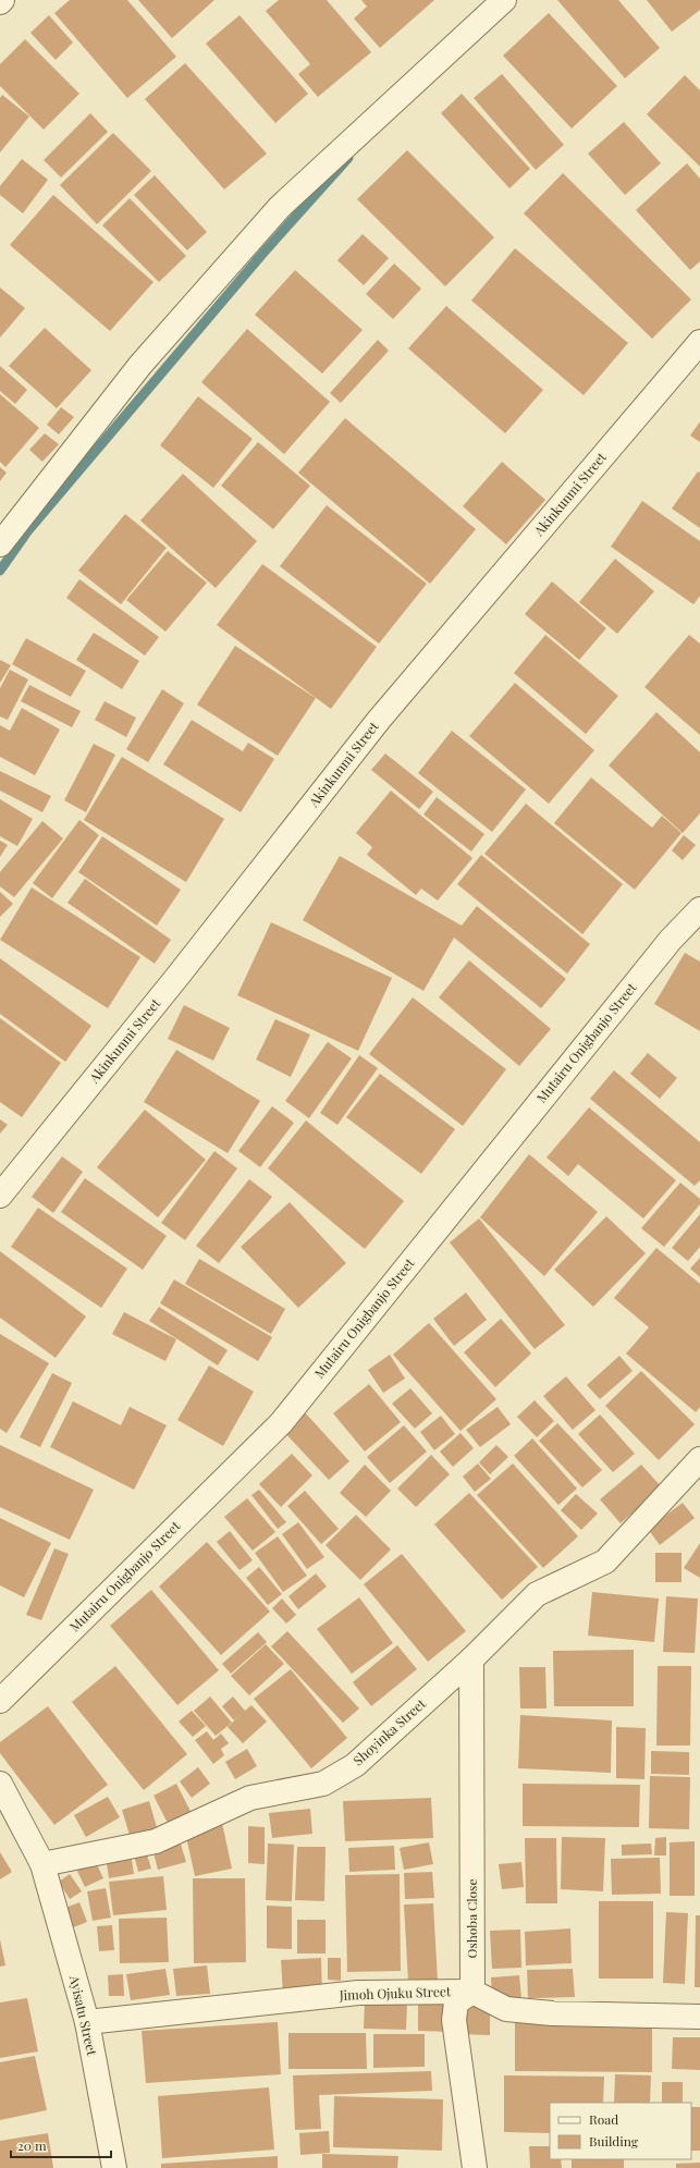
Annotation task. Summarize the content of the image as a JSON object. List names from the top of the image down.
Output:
{
  "streets": {
    "street": [
      "Akinkunmi Street",
      "Mutairu Onigbanjo Street",
      "Shoyinka Street",
      "Oshoba Close",
      "Jimoh Ojuku Street",
      "Ayisatu Street"
    ]
  },
  "crossings": [
    ["Shoyinka Street", "Oshoba Close"],
    ["Shoyinka Street", "Ayisatu Street"],
    ["Oshoba Close", "Jimoh Ojuku Street"],
    ["Jimoh Ojuku Street", "Ayisatu Street"]
  ],
  "legend": ["Road", "Building"],
  "scale_bar": "20 m"
}
